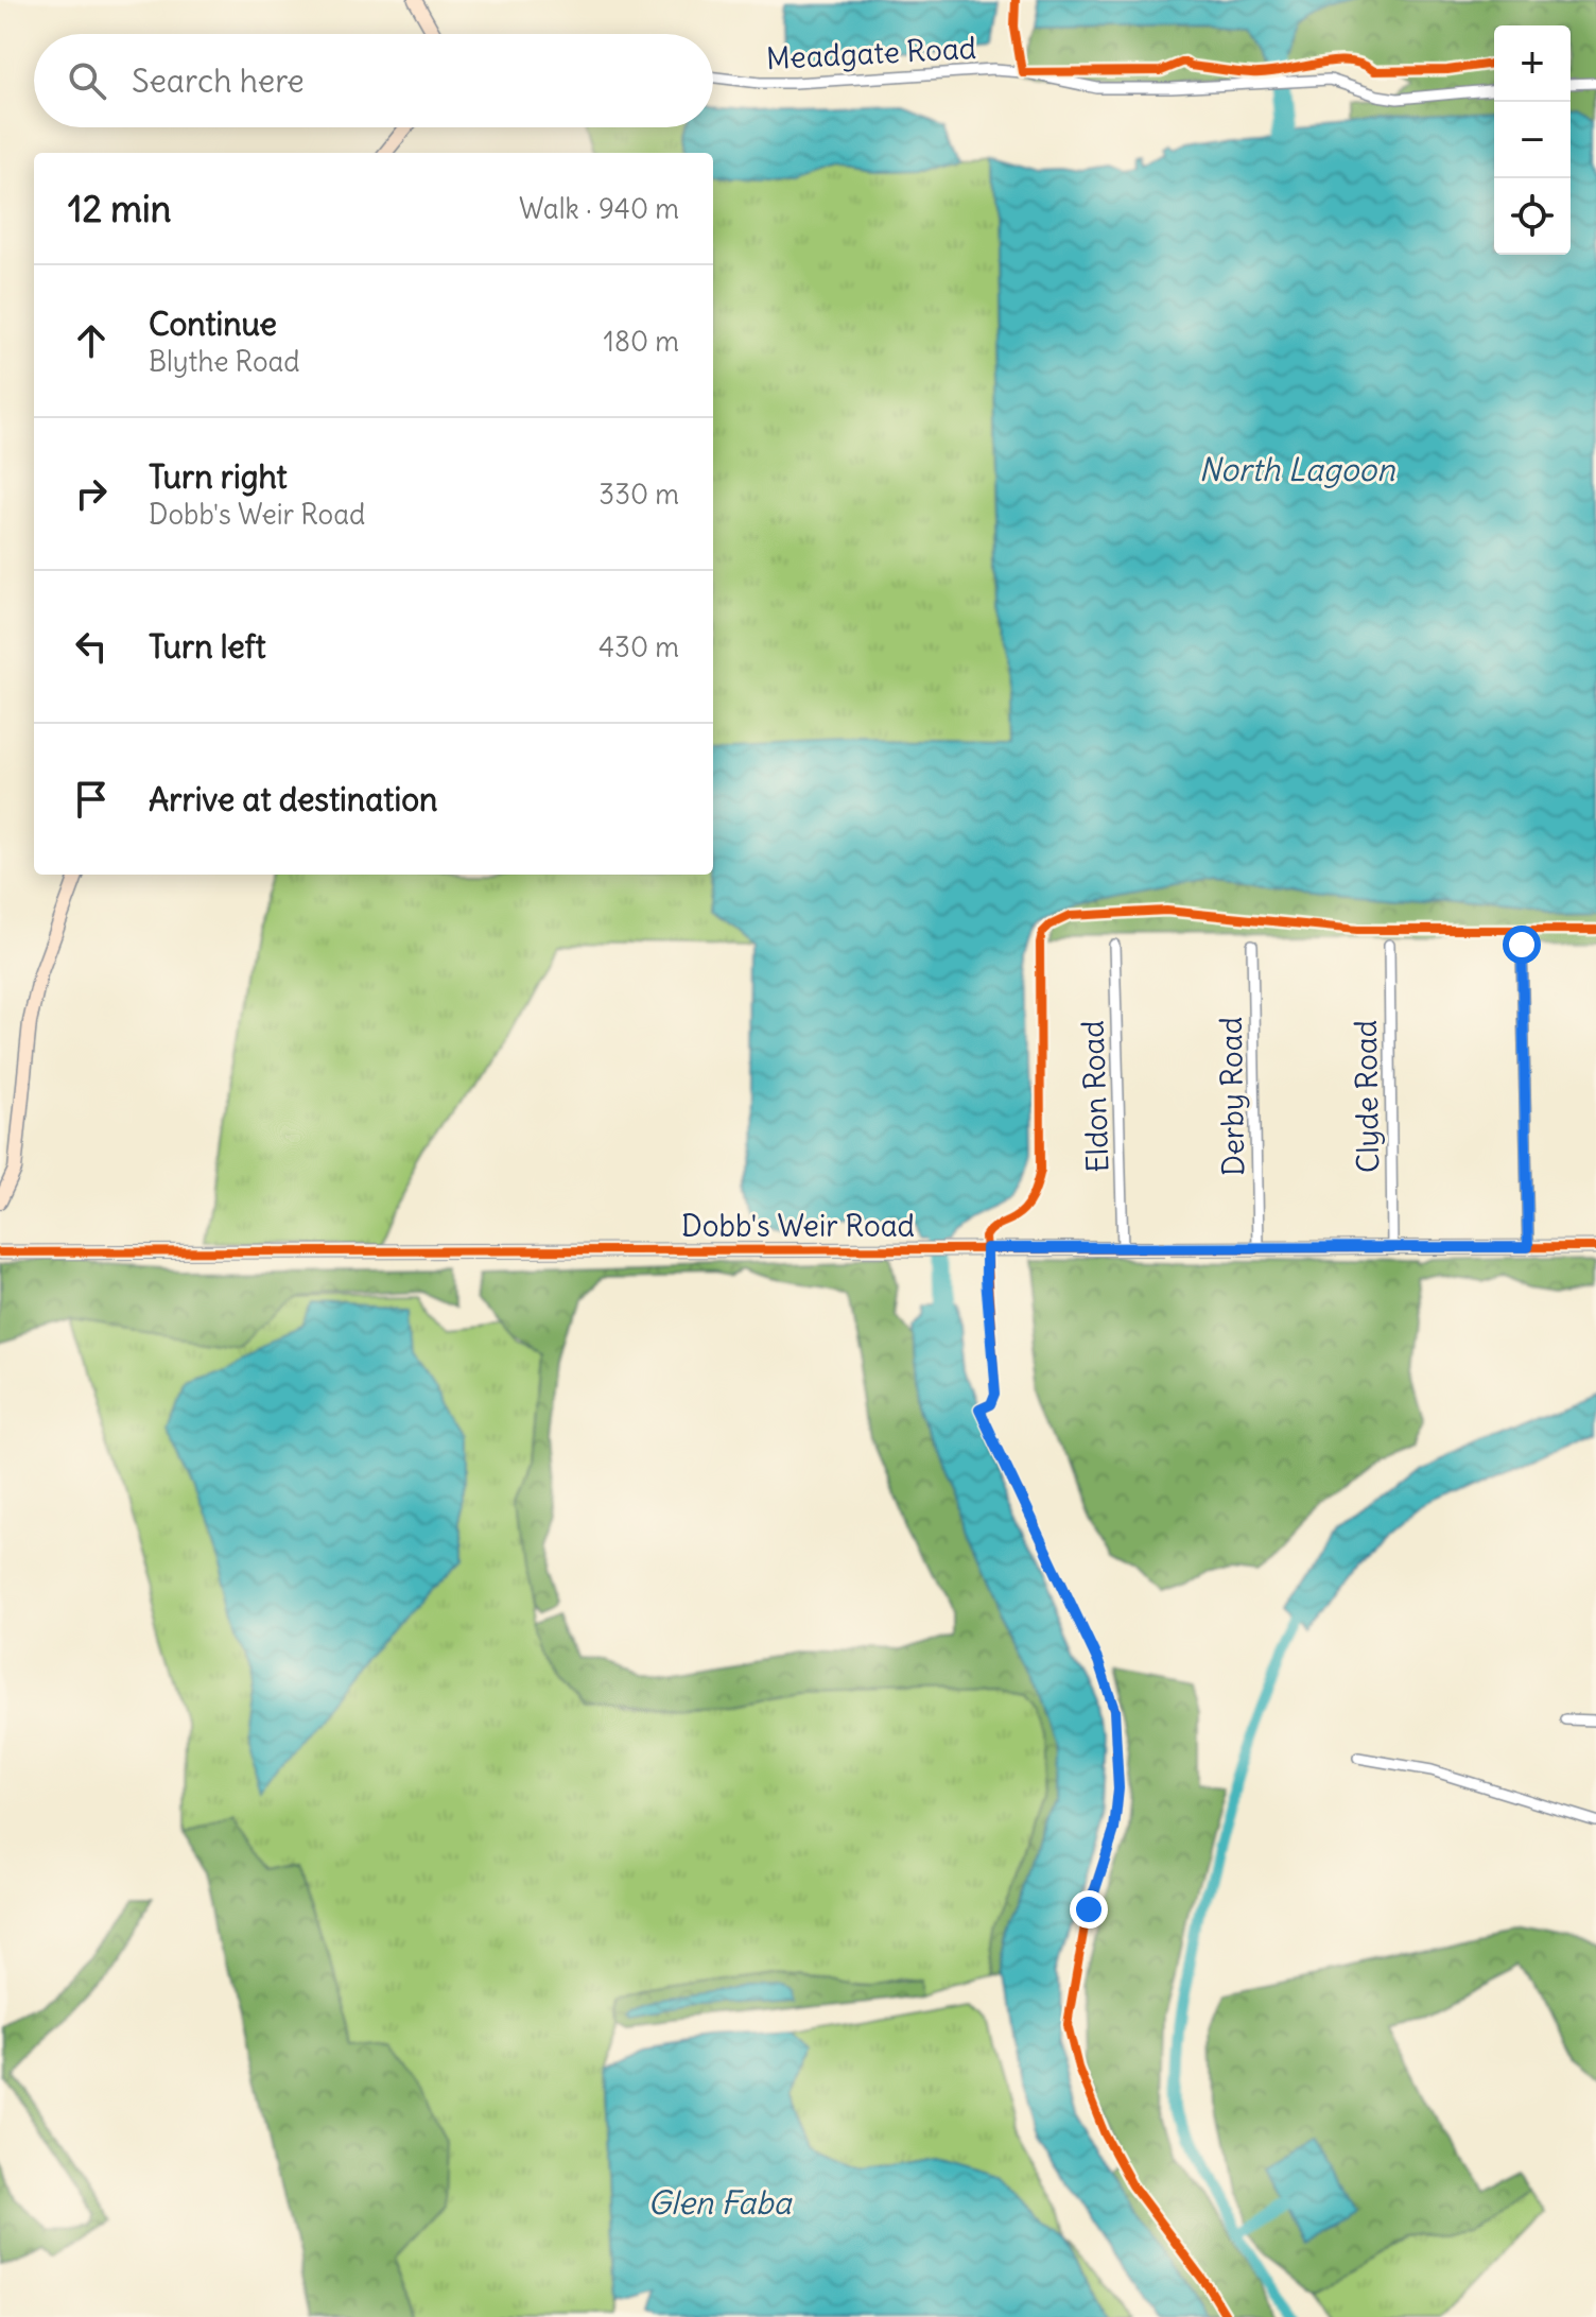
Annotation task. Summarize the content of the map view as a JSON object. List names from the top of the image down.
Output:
{
  "streets": {
    "street": [
      "Meadgate Road",
      "Eldon Road",
      "Derby Road",
      "Clyde Road",
      "Dobb's Weir Road"
    ]
  },
  "crossings": [
    ["Eldon Road", "Dobb's Weir Road"],
    ["Derby Road", "Dobb's Weir Road"],
    ["Clyde Road", "Dobb's Weir Road"]
  ],
  "water": ["North Lagoon", "Glen Faba"],
  "page": {
    "map_buttons": ["+", "−"],
    "search": "Search here",
    "heading": ["12 min", "Walk · 940 m"],
    "list": [
      ["Continue", "Blythe Road", "180 m"],
      ["Turn right", "Dobb's Weir Road", "330 m"],
      ["Turn left", "430 m"],
      "Arrive at destination"
    ]
  }
}
